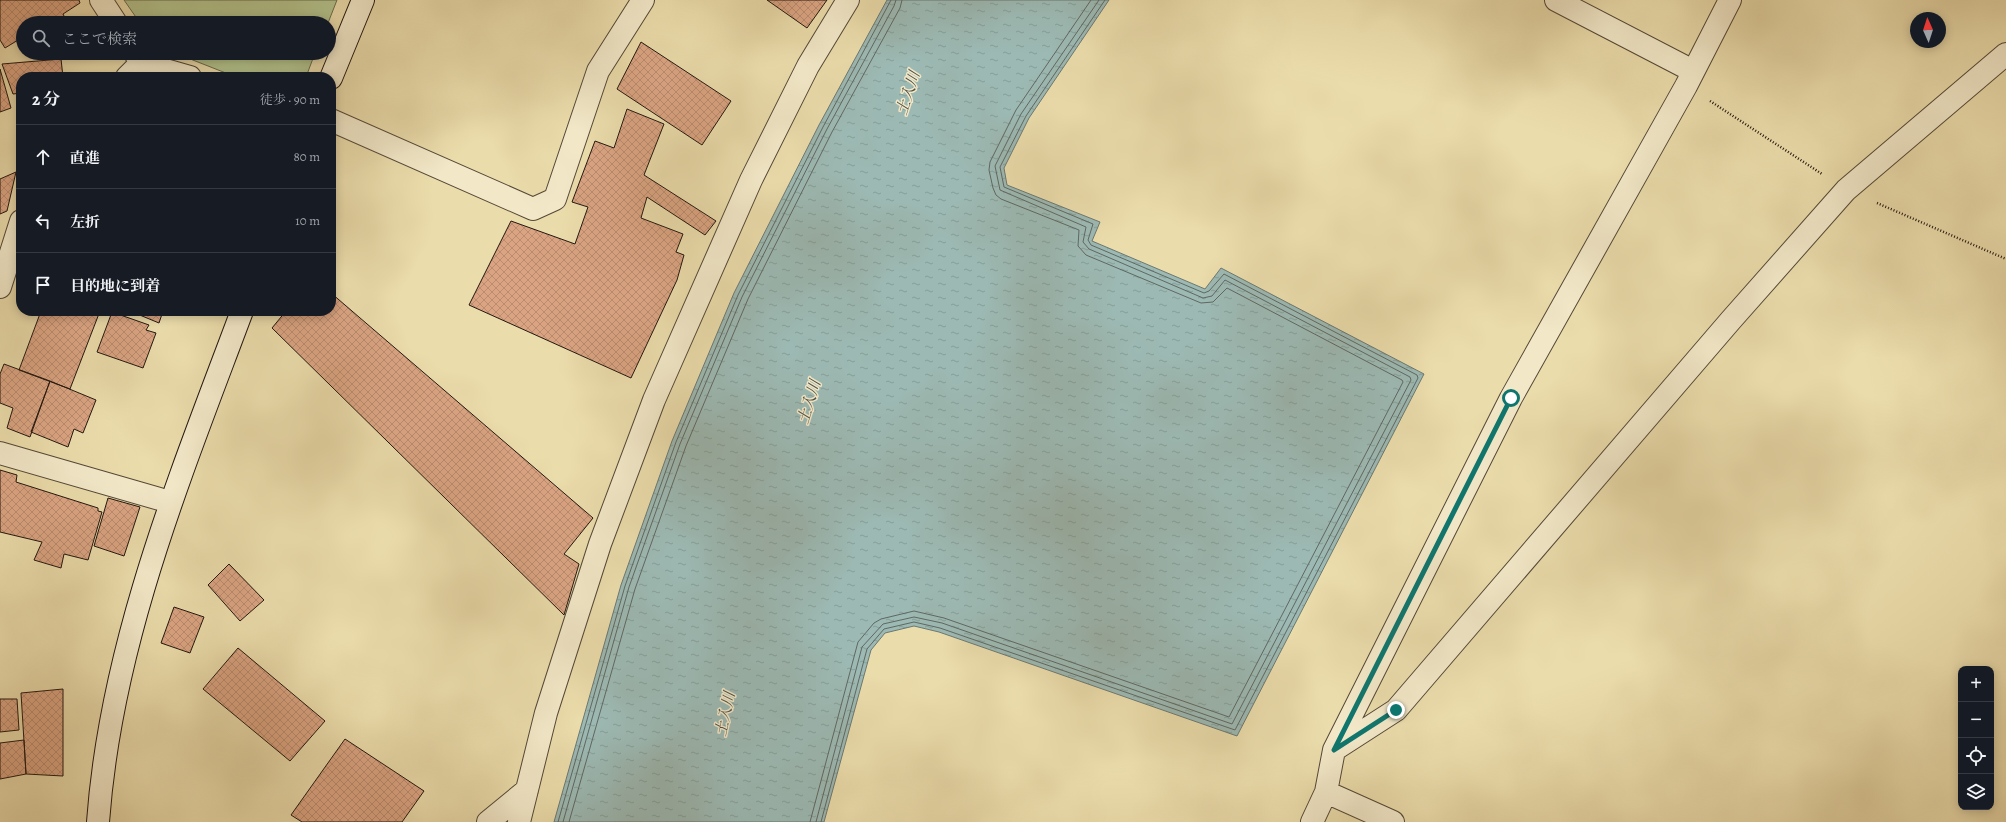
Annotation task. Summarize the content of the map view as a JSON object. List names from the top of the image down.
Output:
{
  "water": ["土入川"],
  "north": "top",
  "page": {
    "search": "ここで検索",
    "heading": ["2 分", "徒歩 · 90 m"],
    "list": [
      ["直進", "80 m"],
      ["左折", "10 m"],
      "目的地に到着"
    ],
    "map_buttons": ["+", "−"]
  }
}
